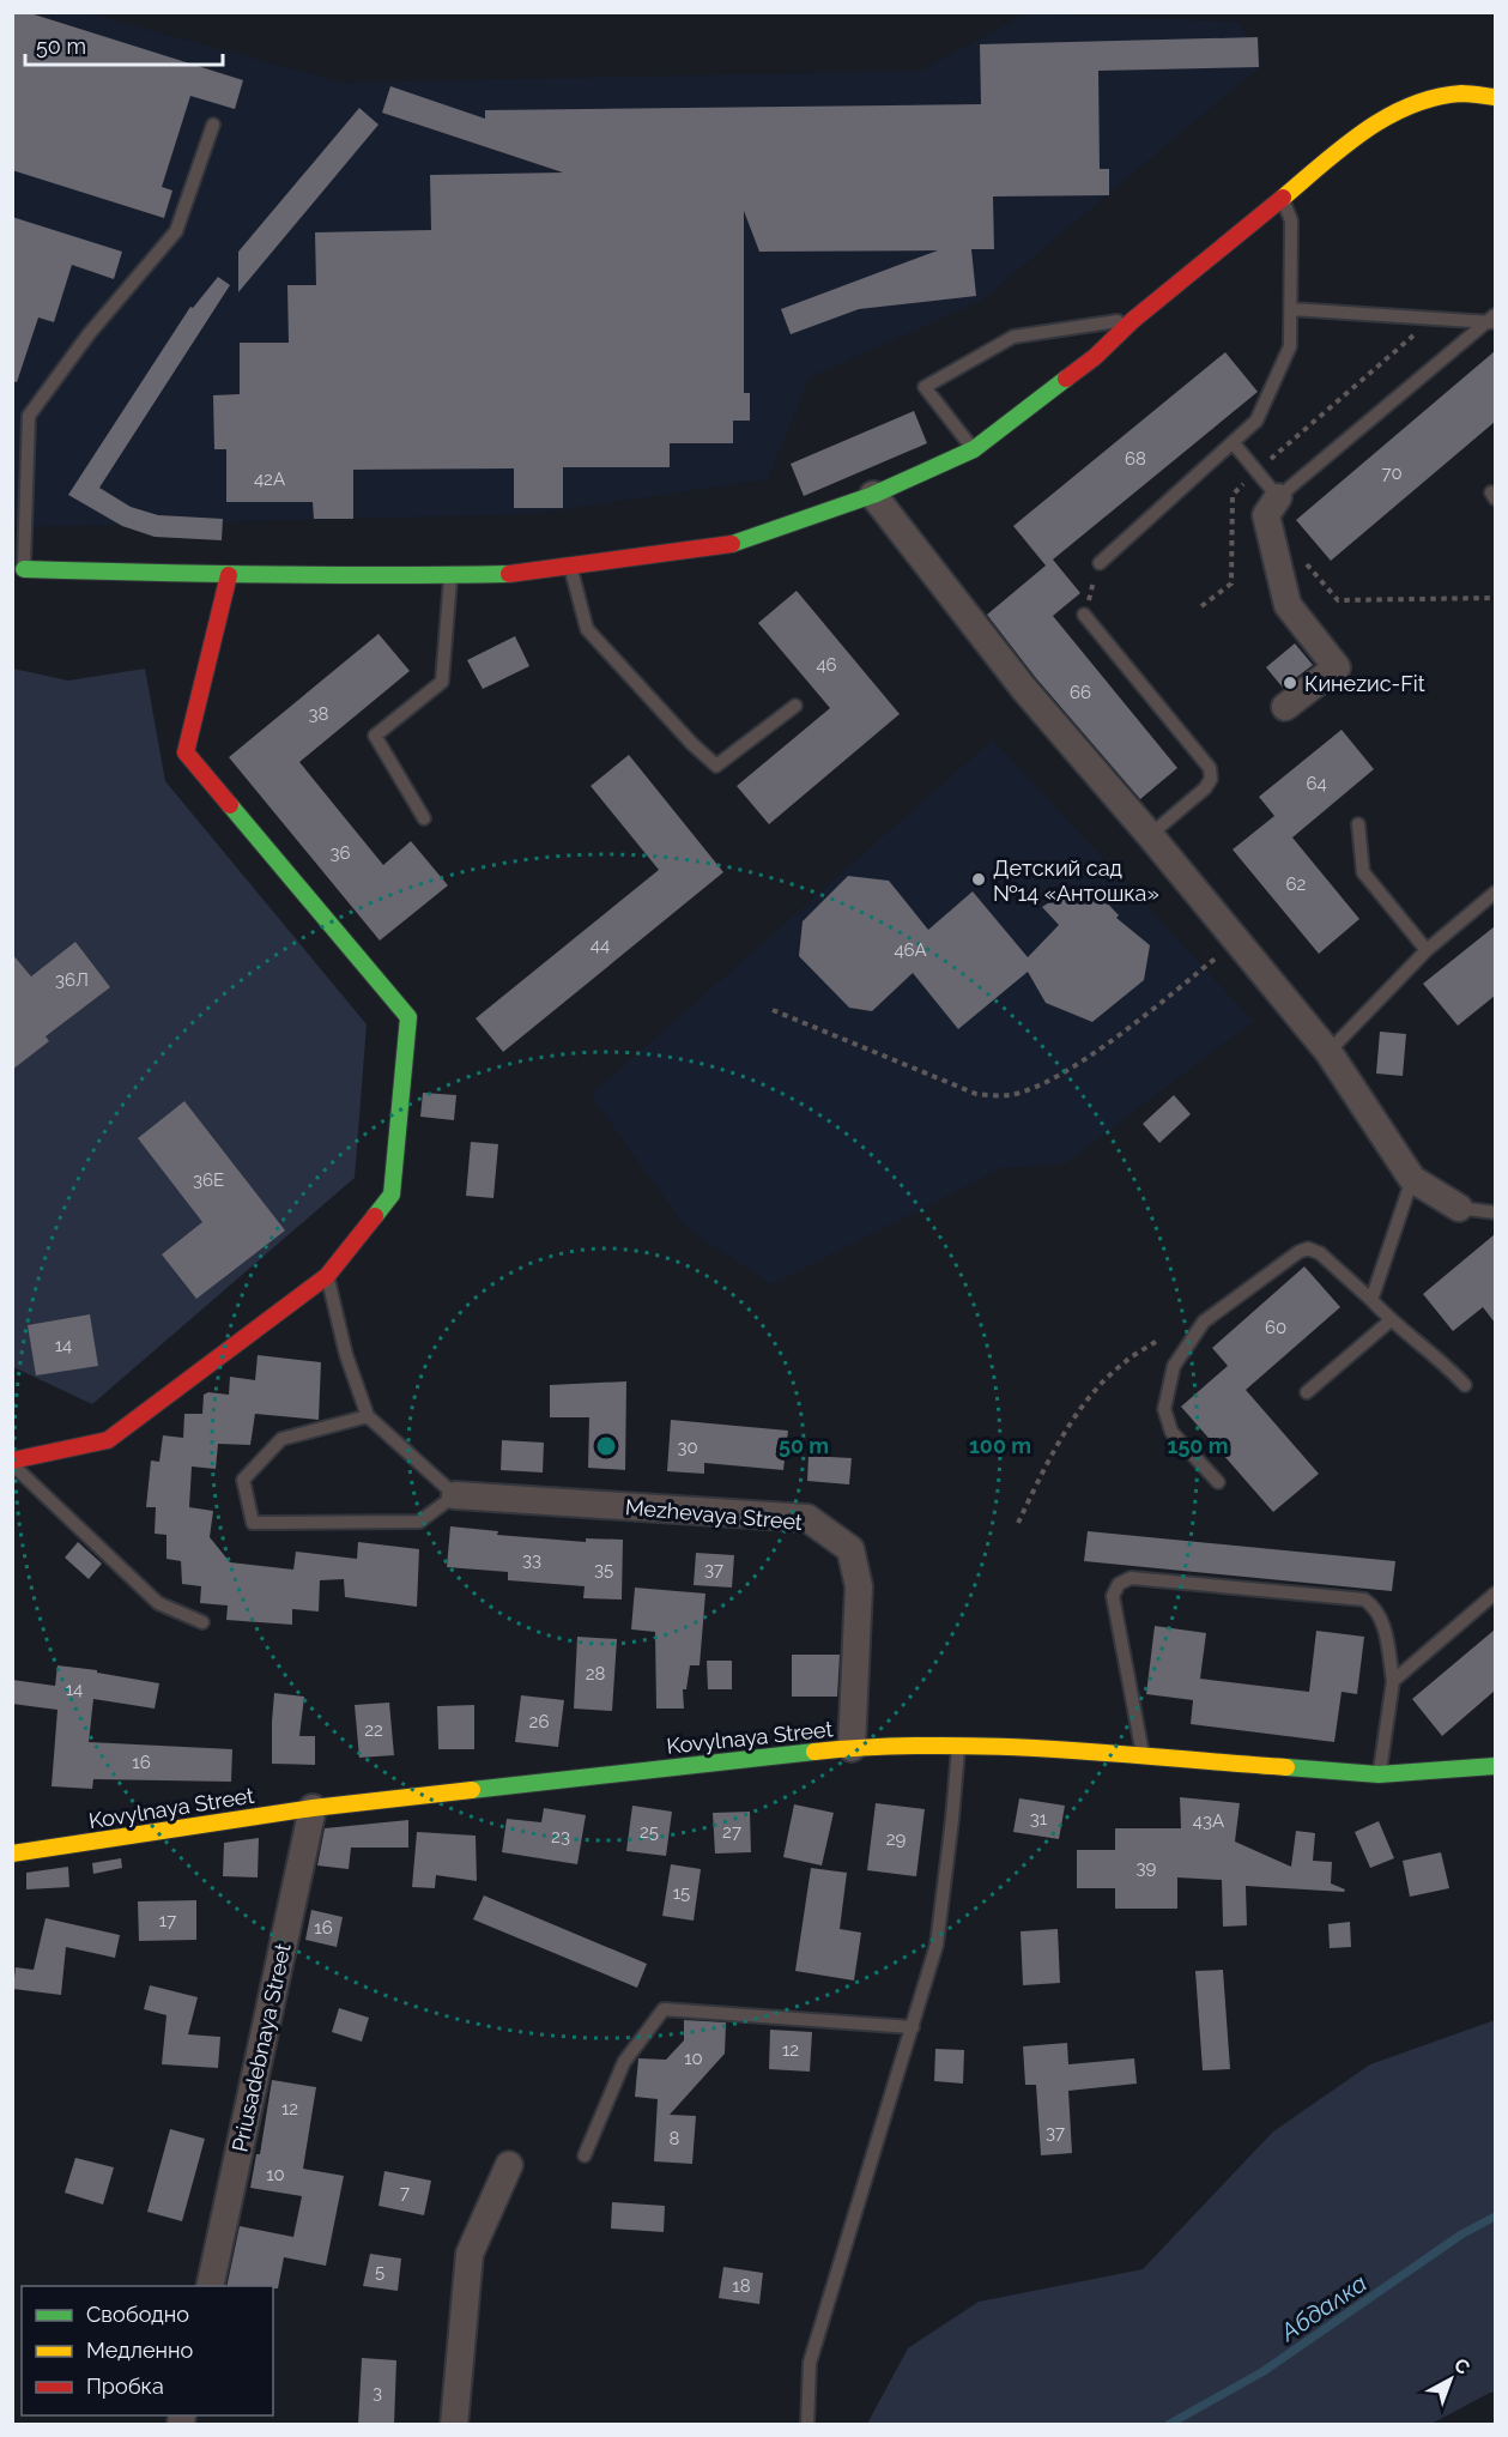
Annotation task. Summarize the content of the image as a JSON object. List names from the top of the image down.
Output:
{
  "streets": {
    "street": ["Mezhevaya Street", "Kovylnaya Street", "Priusadebnaya Street"]
  },
  "crossings": [
    ["Mezhevaya Street", "Kovylnaya Street"],
    ["Kovylnaya Street", "Priusadebnaya Street"]
  ],
  "water": ["Абдалка"],
  "places": ["Кинеzис-Fit", "Детский сад №14 «Антошка»"],
  "house_numbers": [
    "68",
    "70",
    "42А",
    "46",
    "66",
    "38",
    "64",
    "36",
    "62",
    "44",
    "46А",
    "36Л",
    "36Е",
    "60",
    "14",
    "30",
    "33",
    "35",
    "37",
    "28",
    "14",
    "26",
    "22",
    "16",
    "31",
    "43А",
    "25",
    "27",
    "23",
    "29",
    "39",
    "15",
    "17",
    "16",
    "12",
    "10",
    "12",
    "37",
    "8",
    "10",
    "7",
    "5",
    "18",
    "3"
  ],
  "legend": ["Свободно", "Медленно", "Пробка"],
  "scale_bar": "50 m",
  "north": "top right",
  "rings": ["50 m", "100 m", "150 m"]
}
